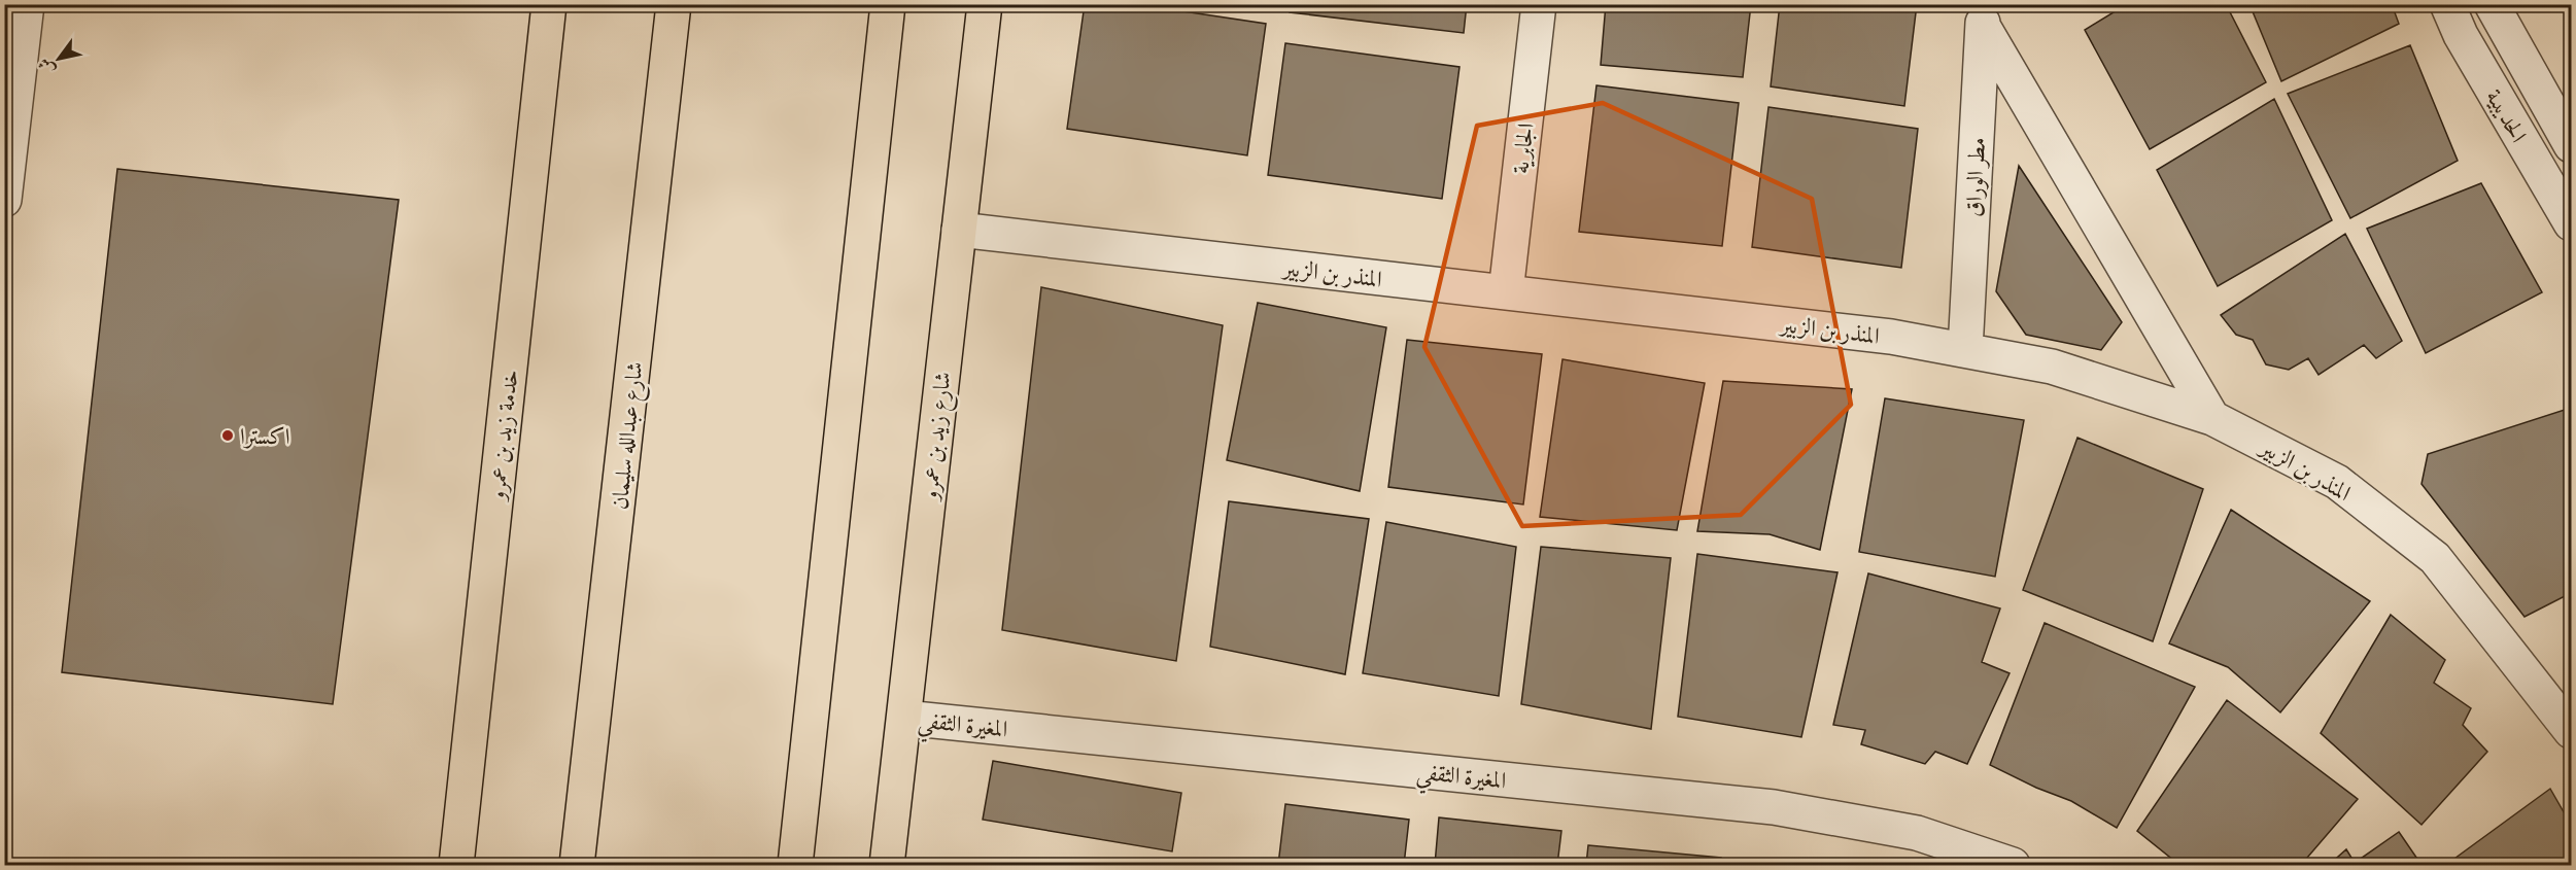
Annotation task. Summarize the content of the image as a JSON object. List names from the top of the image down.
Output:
{
  "streets": {
    "main road": ["خدمة زيد بن عمرو", "شارع عبدالله سليمان", "شارع زيد بن عمرو"],
    "street": [
      "الحديبية",
      "الجابرية",
      "مطر الوراق",
      "المنذر بن الزبير",
      "المغيرة الثقفي"
    ]
  },
  "crossings": [
    ["الجابرية", "المنذر بن الزبير"],
    ["مطر الوراق", "المنذر بن الزبير"],
    ["المنذر بن الزبير", "شارع زيد بن عمرو"],
    ["شارع زيد بن عمرو", "المغيرة الثقفي"]
  ],
  "places": ["اكسترا"],
  "north": "bottom left"
}
